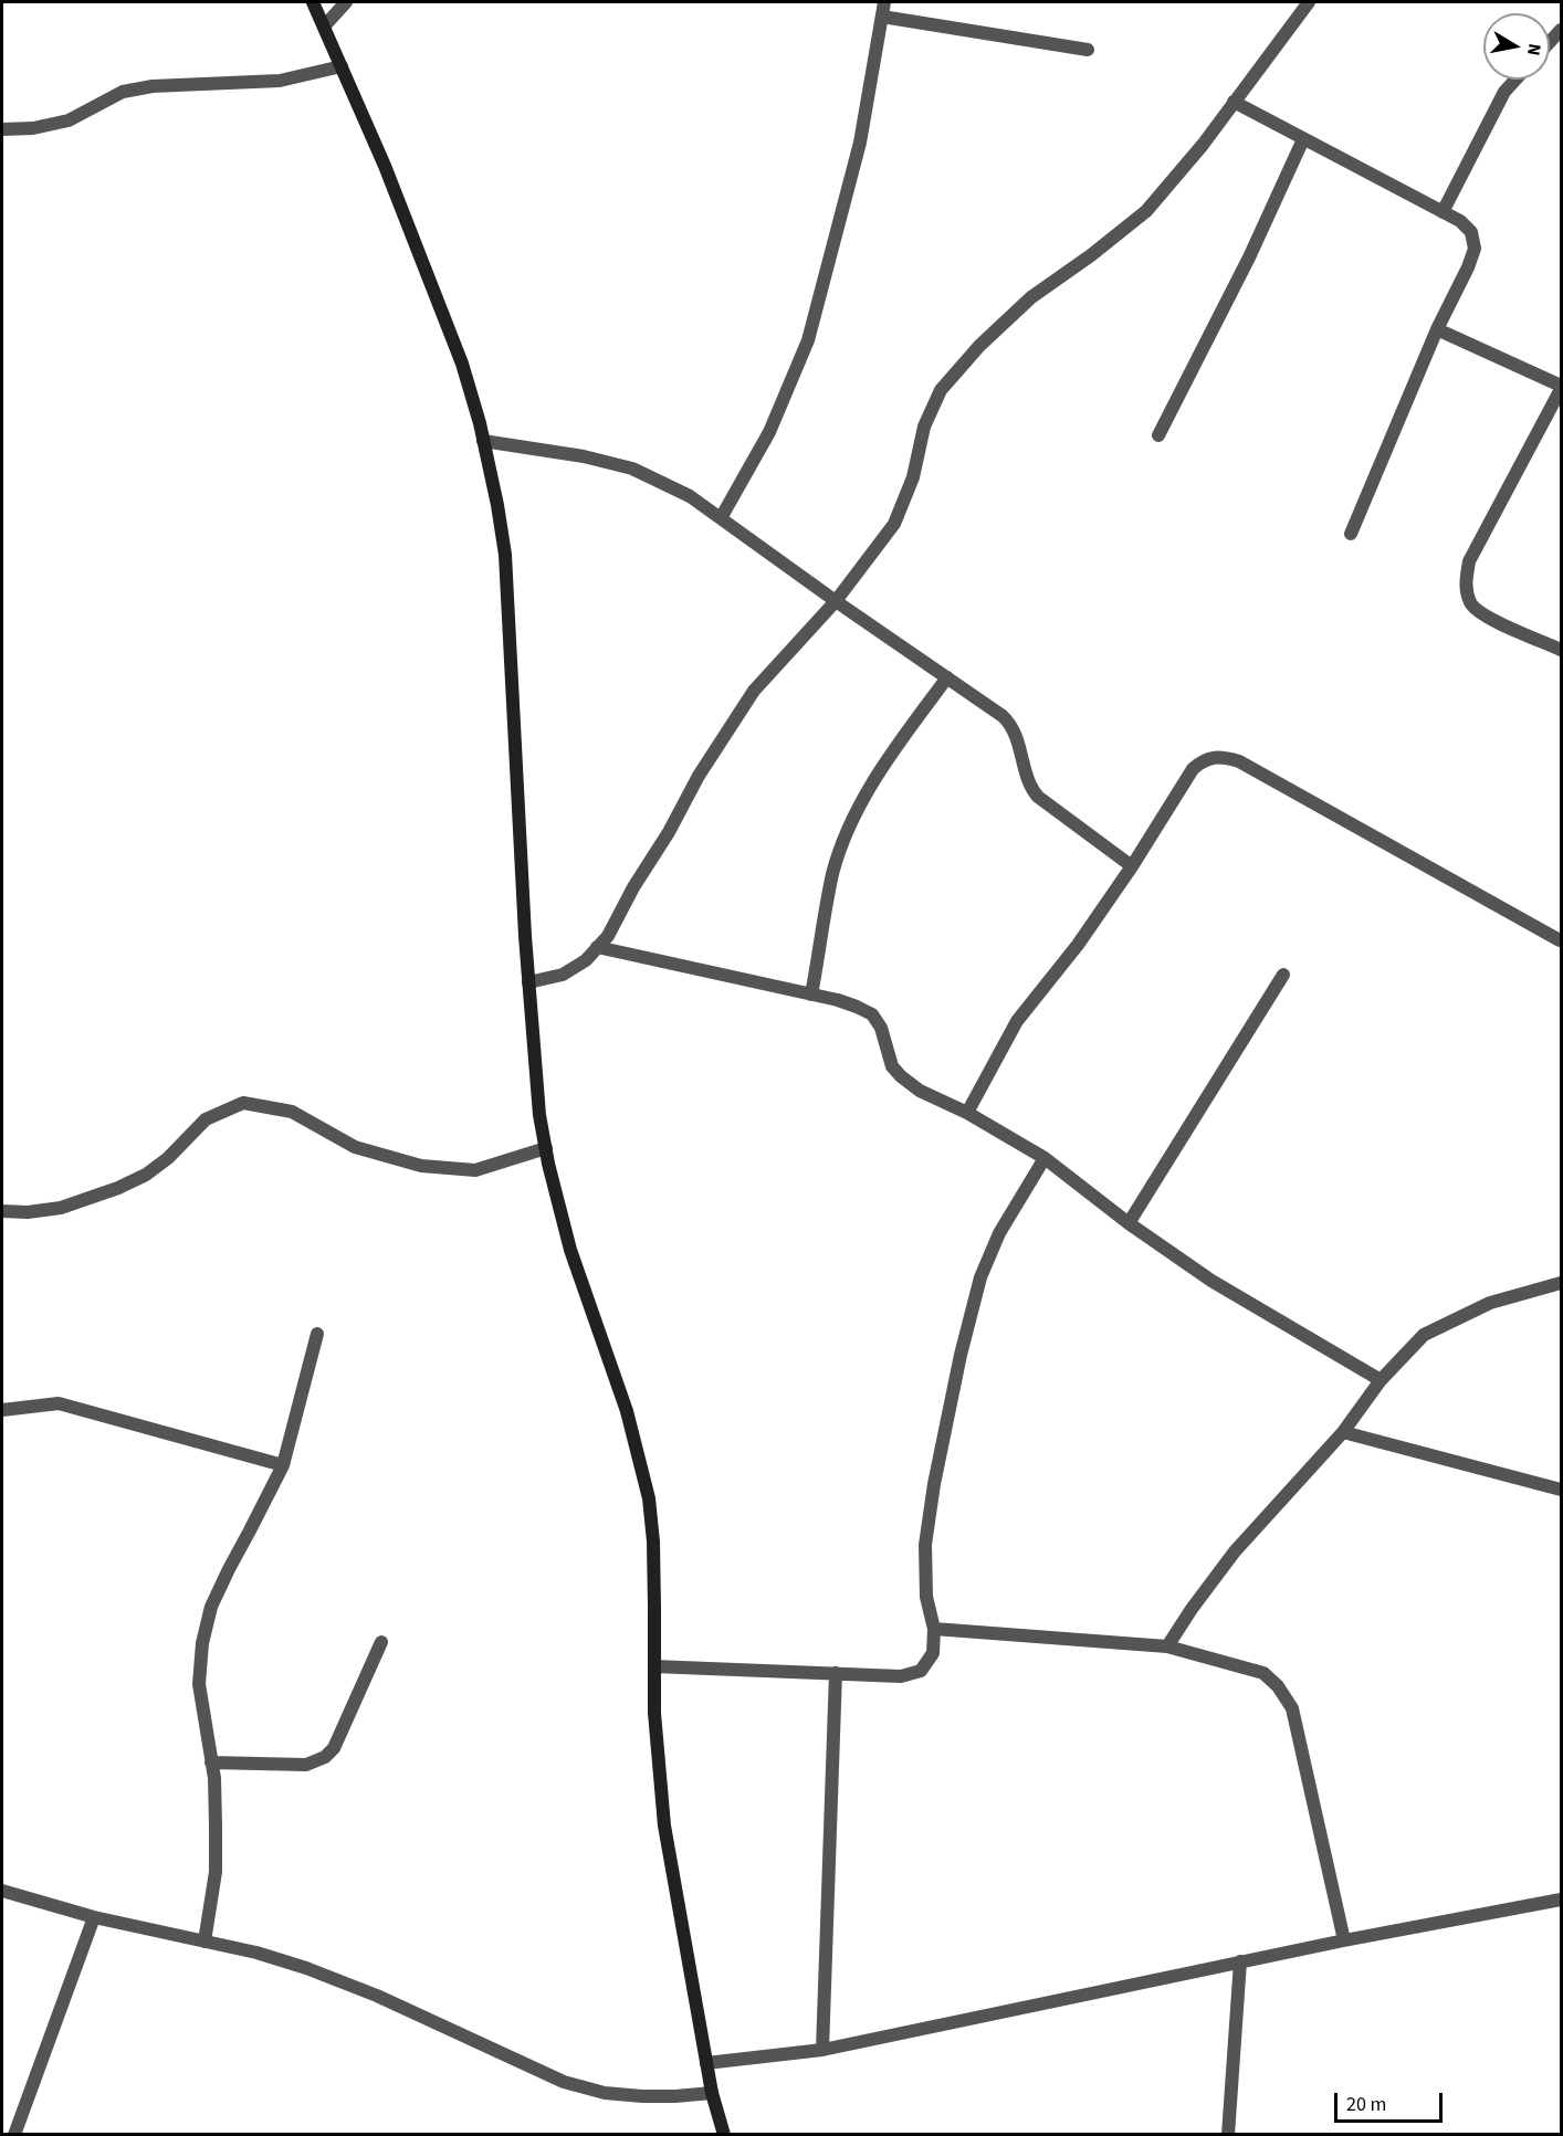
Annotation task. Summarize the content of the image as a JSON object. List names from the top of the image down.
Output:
{
  "scale_bar": "20 m",
  "north": "right"
}
